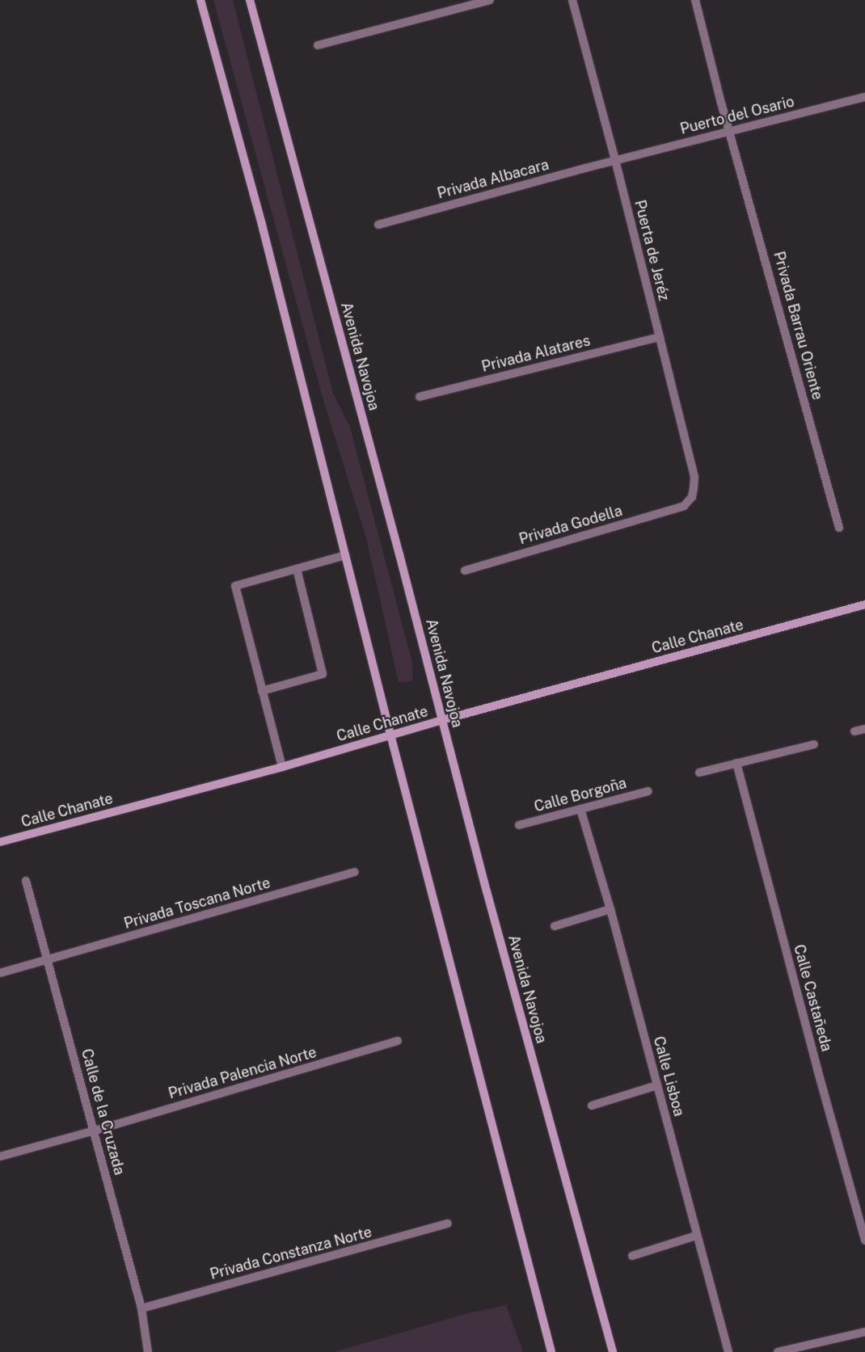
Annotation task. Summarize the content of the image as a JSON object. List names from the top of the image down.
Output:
{
  "streets": {
    "street": [
      "Puerto del Osario",
      "Privada Albacara",
      "Puerta de Jeréz",
      "Privada Barrau Oriente",
      "Privada Alatares",
      "Avenida Navojoa",
      "Privada Godella",
      "Calle Chanate",
      "Calle Borgoña",
      "Privada Toscana Norte",
      "Calle Castañeda",
      "Privada Palencia Norte",
      "Calle Lisboa",
      "Calle de la Cruzada",
      "Privada Constanza Norte"
    ]
  },
  "crossings": [
    ["Puerto del Osario", "Privada Albacara"],
    ["Puerto del Osario", "Puerta de Jeréz"],
    ["Puerto del Osario", "Privada Barrau Oriente"],
    ["Privada Albacara", "Puerta de Jeréz"],
    ["Puerta de Jeréz", "Privada Alatares"],
    ["Puerta de Jeréz", "Privada Godella"],
    ["Avenida Navojoa", "Calle Chanate"],
    ["Calle Borgoña", "Calle Lisboa"],
    ["Privada Toscana Norte", "Calle de la Cruzada"],
    ["Privada Palencia Norte", "Calle de la Cruzada"],
    ["Calle de la Cruzada", "Privada Constanza Norte"]
  ]
}
